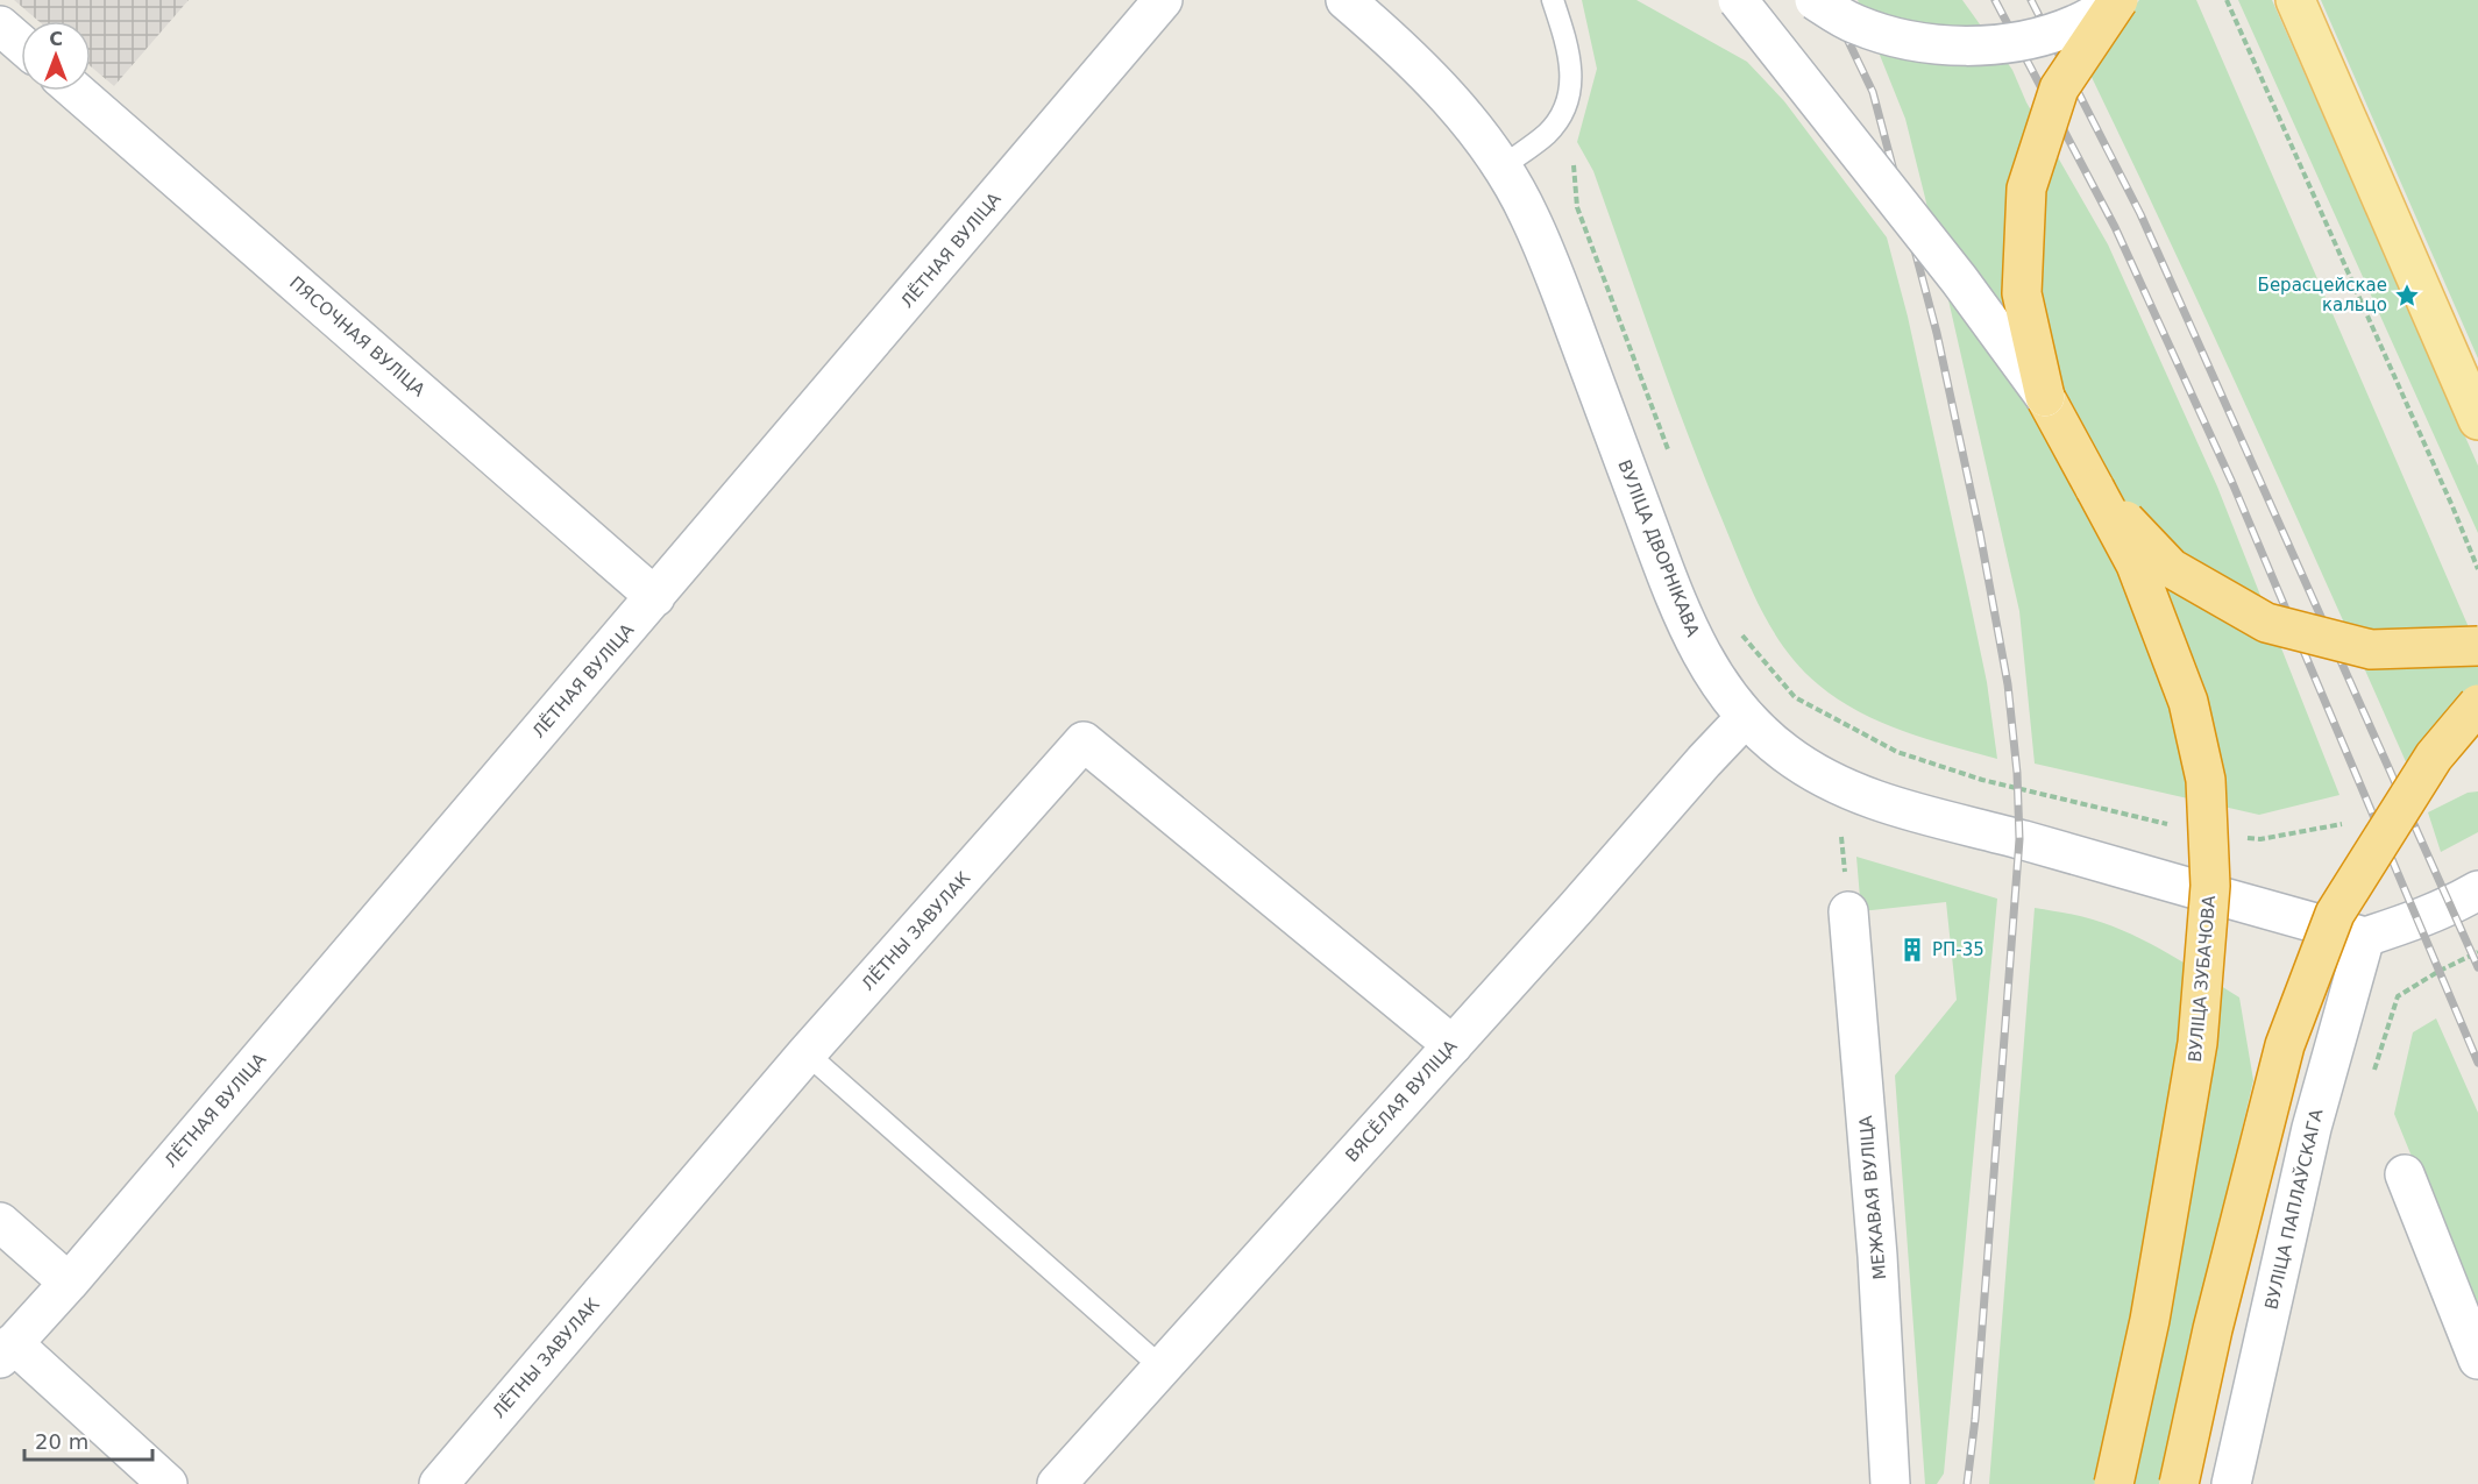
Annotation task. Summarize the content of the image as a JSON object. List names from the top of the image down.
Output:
{
  "streets": {
    "highway": ["ВУЛІЦА ЗУБАЧОВА"],
    "street": [
      "ЛЁТНАЯ ВУЛІЦА",
      "ПЯСОЧНАЯ ВУЛІЦА",
      "ВУЛІЦА ДВОРНІКАВА",
      "ЛЁТНЫ ЗАВУЛАК",
      "ВЯСЁЛАЯ ВУЛІЦА",
      "МЕЖАВАЯ ВУЛІЦА",
      "ВУЛІЦА ПАПЛАЎСКАГА"
    ]
  },
  "crossings": [
    ["ЛЁТНАЯ ВУЛІЦА", "ПЯСОЧНАЯ ВУЛІЦА"],
    ["ВУЛІЦА ДВОРНІКАВА", "ВЯСЁЛАЯ ВУЛІЦА"],
    ["ВУЛІЦА ДВОРНІКАВА", "ВУЛІЦА ПАПЛАЎСКАГА"],
    ["ЛЁТНЫ ЗАВУЛАК", "ВЯСЁЛАЯ ВУЛІЦА"]
  ],
  "places": {
    "place": ["Берасцейскае кальцо"],
    "building": ["РП-35"]
  },
  "scale_bar": "20 m",
  "north": "top"
}
